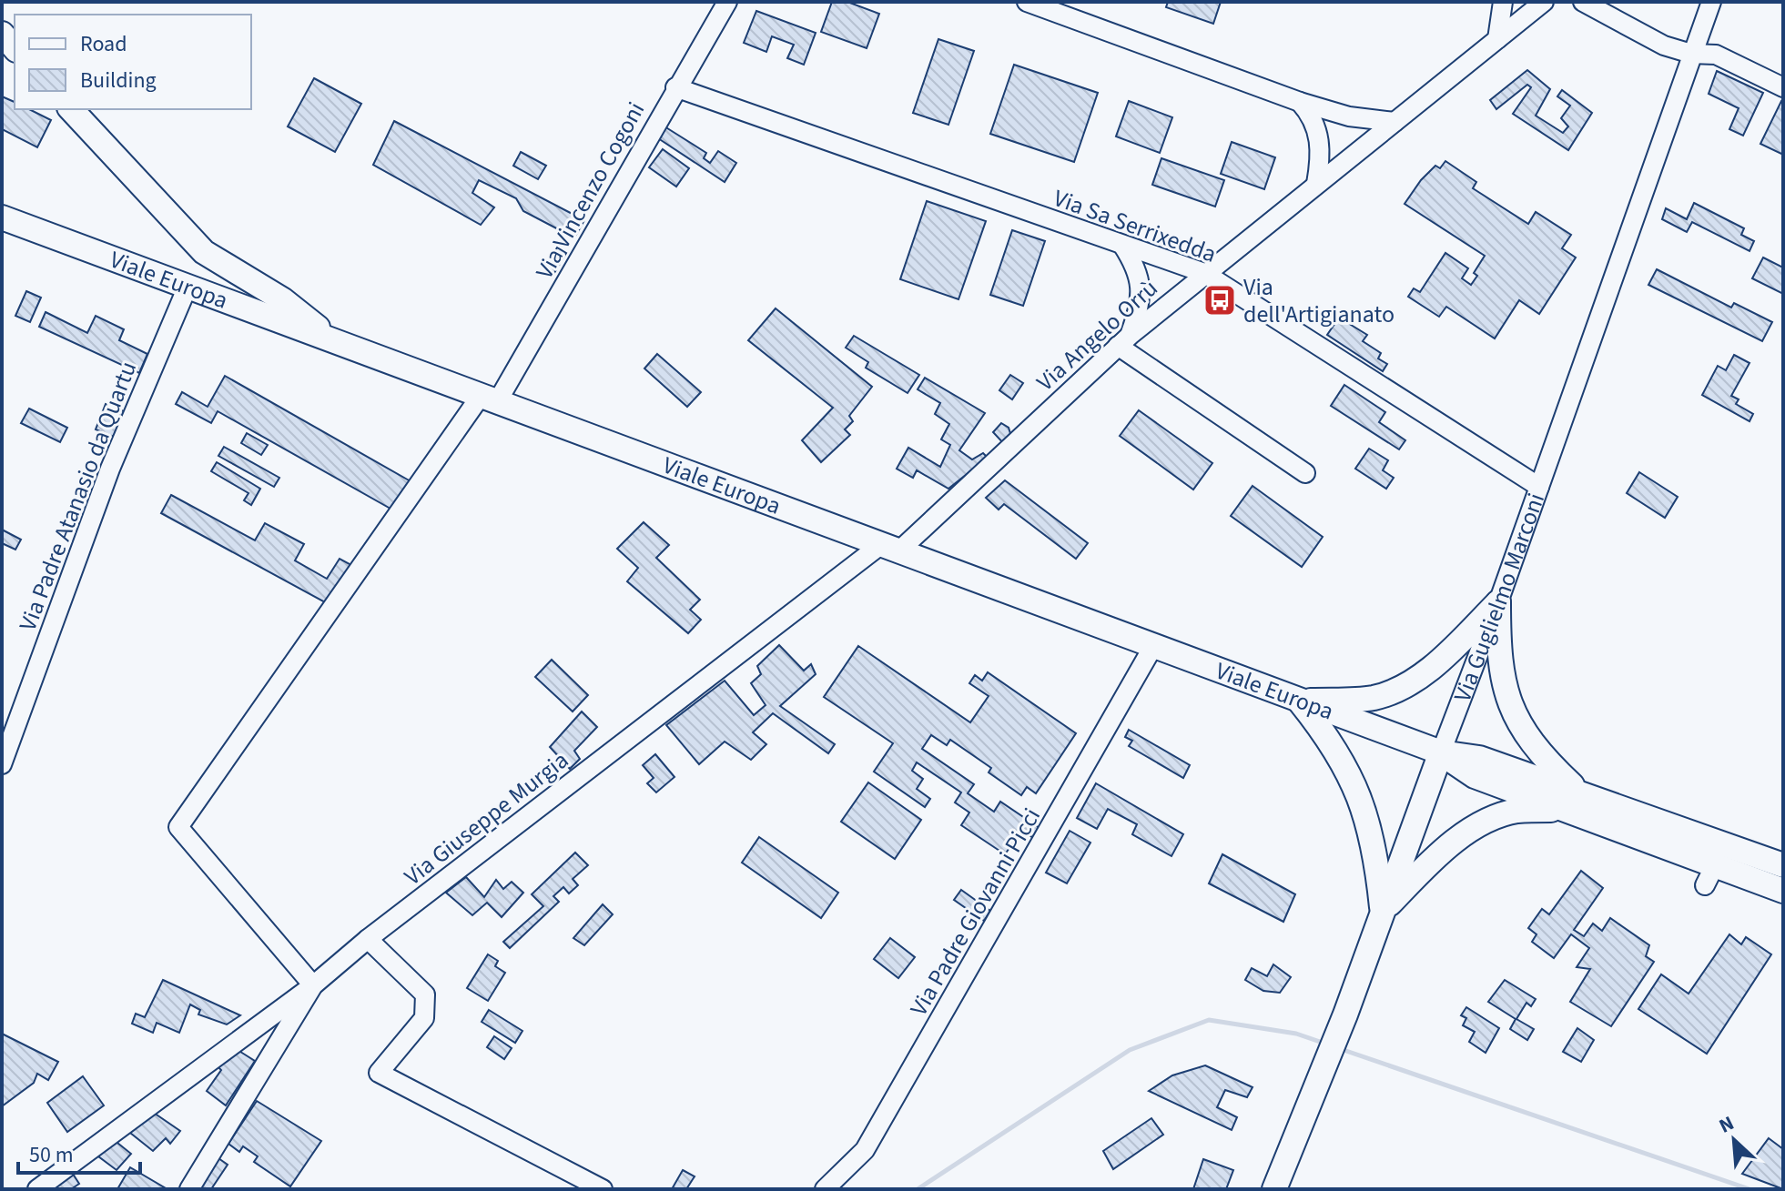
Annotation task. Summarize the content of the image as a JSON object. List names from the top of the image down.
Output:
{
  "streets": {
    "main road": ["Viale Europa", "Via Guglielmo Marconi"],
    "street": [
      "Via Vincenzo Cogoni",
      "Via Sa Serrixedda",
      "Via Angelo Orrù",
      "Via Padre Atanasio da Quartu",
      "Via Giuseppe Murgia",
      "Via Padre Giovanni Picci"
    ]
  },
  "crossings": [
    ["Via Vincenzo Cogoni", "Via Sa Serrixedda"],
    ["Via Vincenzo Cogoni", "Viale Europa"],
    ["Via Vincenzo Cogoni", "Via Giuseppe Murgia"],
    ["Via Sa Serrixedda", "Via Angelo Orrù"],
    ["Via Sa Serrixedda", "Via Guglielmo Marconi"],
    ["Viale Europa", "Via Angelo Orrù"],
    ["Viale Europa", "Via Padre Atanasio da Quartu"],
    ["Viale Europa", "Via Guglielmo Marconi"],
    ["Viale Europa", "Via Giuseppe Murgia"],
    ["Viale Europa", "Via Padre Giovanni Picci"],
    ["Via Angelo Orrù", "Via Giuseppe Murgia"]
  ],
  "places": {
    "bus stop": ["Via dell'Artigianato"]
  },
  "legend": ["Road", "Building"],
  "scale_bar": "50 m",
  "north": "top left"
}
